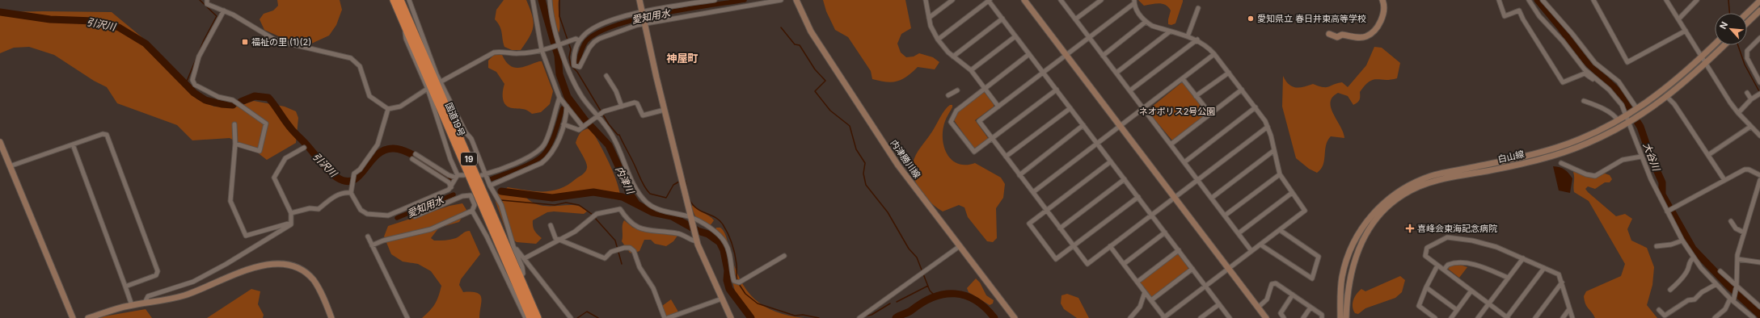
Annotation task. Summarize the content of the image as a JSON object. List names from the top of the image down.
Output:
{
  "streets": {
    "highway": ["国道19号", "19"],
    "street": ["白山線", "内津勝川線"]
  },
  "districts": ["神屋町"],
  "water": [
    "愛知用水",
    "引沢川",
    "大谷川",
    "内津川"
  ],
  "parks": ["ネオポリス2号公園"],
  "places": {
    "other": ["愛知県立 春日井東高等学校"],
    "transit": ["福祉の里 (1)(2)"],
    "health": ["喜峰会東海記念病院"]
  },
  "north": "top left"
}
